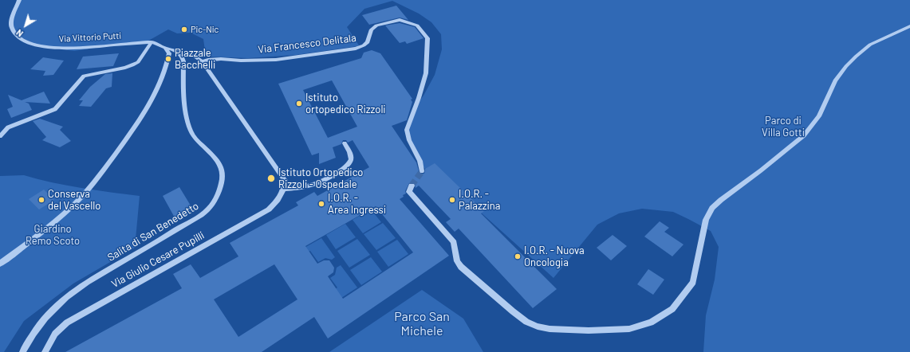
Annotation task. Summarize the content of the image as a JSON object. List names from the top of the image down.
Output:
{
  "streets": {
    "street": [
      "Via Vittorio Putti",
      "Via Francesco Delitala",
      "Salita di San Benedetto",
      "Via Giulio Cesare Pupilli"
    ]
  },
  "parks": ["Parco di Villa Gotti", "Giardino Remo Scoto", "Parco San Michele"],
  "places": [
    "Pic-Nic",
    "Piazzale Bacchelli",
    "Istituto ortopedico Rizzoli",
    "Istituto Ortopedico Rizzoli - Ospedale",
    "Conserva del Vascello",
    "I.O.R. - Palazzina",
    "I.O.R. - Area Ingressi",
    "I.O.R. - Nuova Oncologia"
  ],
  "north": "bottom left"
}
